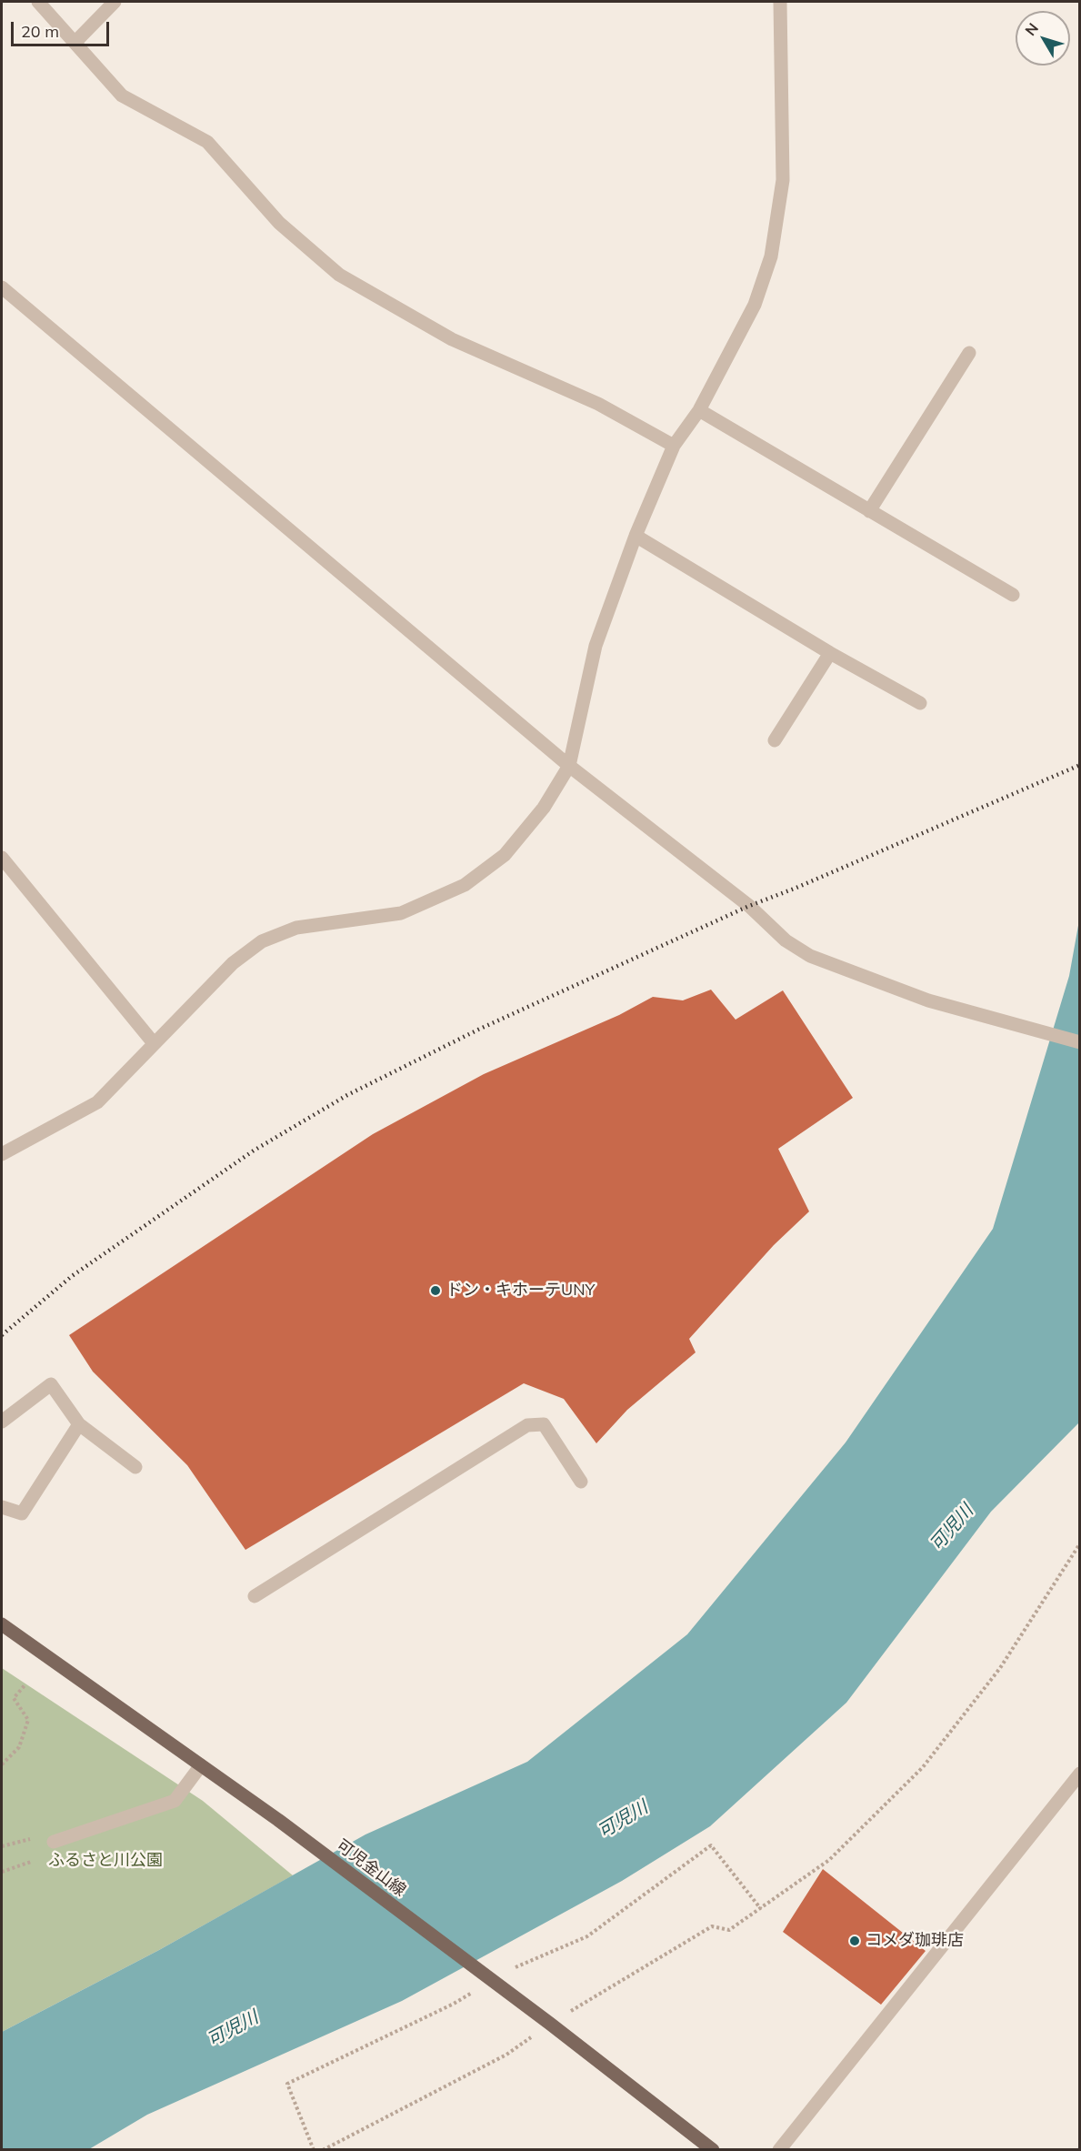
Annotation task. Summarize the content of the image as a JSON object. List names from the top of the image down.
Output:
{
  "streets": {
    "main road": ["可児金山線"]
  },
  "water": ["可児川"],
  "parks": ["ふるさと川公園"],
  "places": ["ドン・キホーテUNY", "コメダ珈琲店"],
  "scale_bar": "20 m",
  "north": "top left"
}
